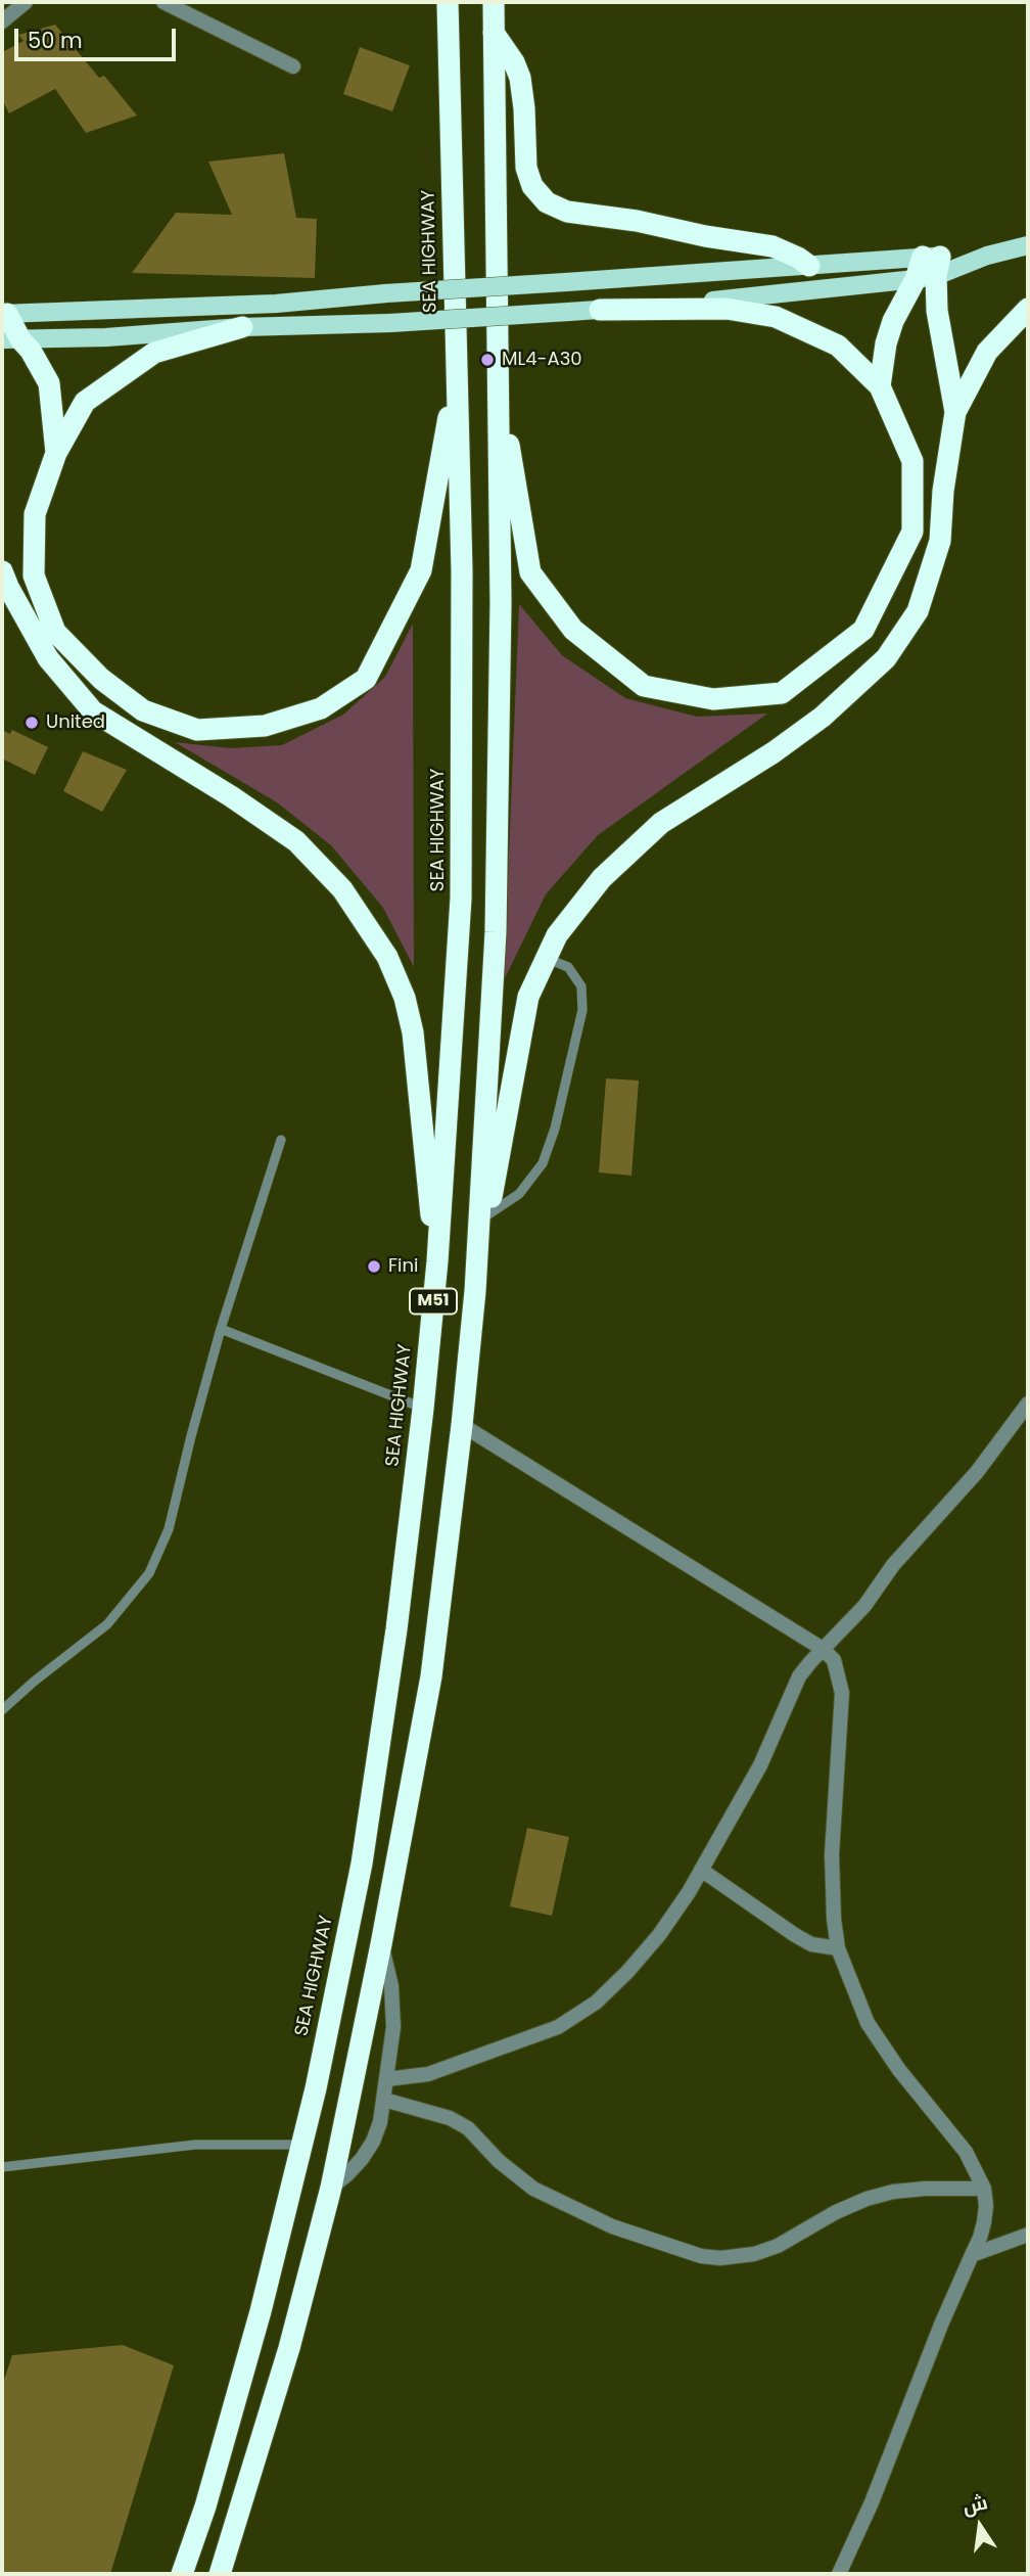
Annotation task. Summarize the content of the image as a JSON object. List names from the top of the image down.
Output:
{
  "streets": {
    "highway": ["SEA HIGHWAY", "M51"]
  },
  "places": ["ML4-A30", "United", "Fini"],
  "scale_bar": "50 m",
  "north": "top"
}
